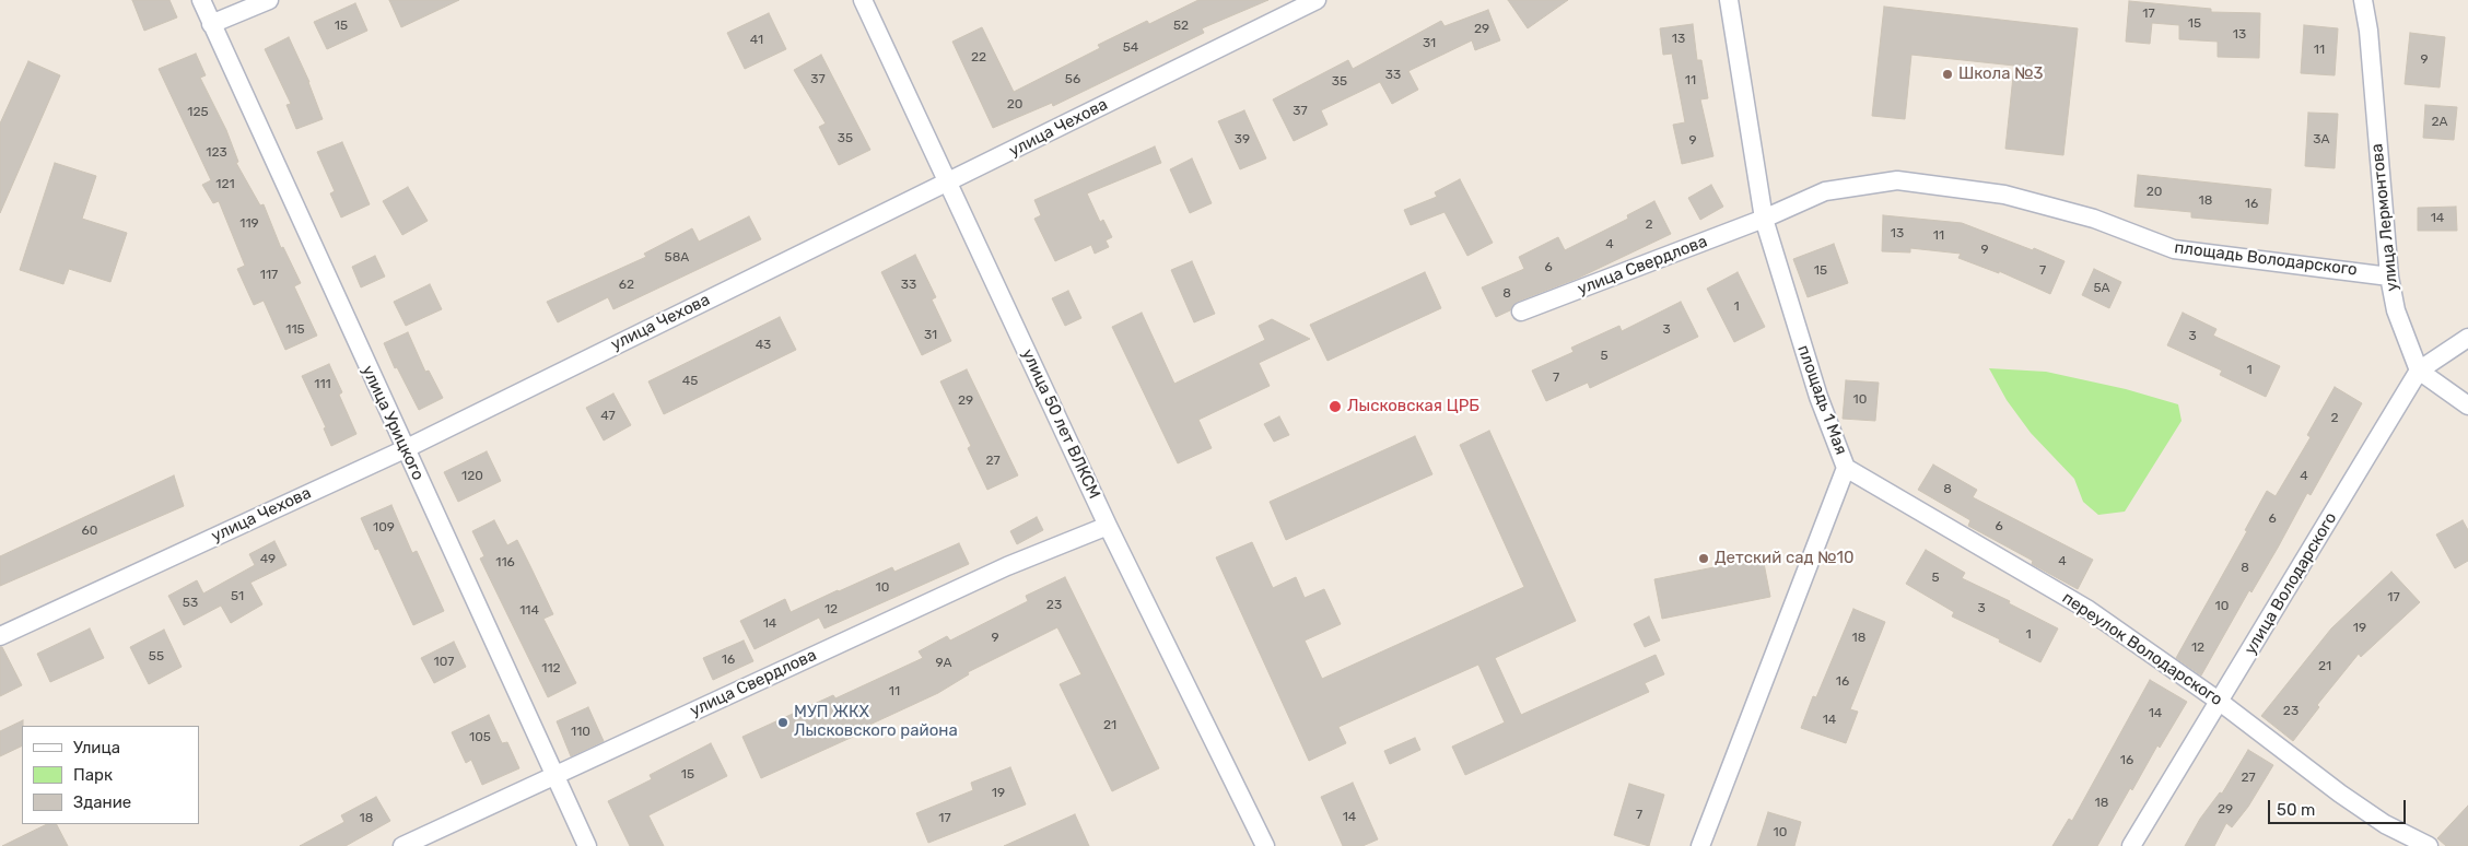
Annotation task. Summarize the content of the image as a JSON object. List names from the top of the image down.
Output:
{
  "streets": {
    "street": [
      "улица Чехова",
      "улица Лермонтова",
      "площадь Володарского",
      "улица Свердлова",
      "площадь 1 Мая",
      "улица Урицкого",
      "улица 50 лет ВЛКСМ",
      "улица Володарского",
      "переулок Володарского"
    ]
  },
  "crossings": [
    ["улица Чехова", "улица Урицкого"],
    ["улица Чехова", "улица 50 лет ВЛКСМ"],
    ["улица Лермонтова", "площадь Володарского"],
    ["улица Лермонтова", "улица Володарского"],
    ["площадь Володарского", "улица Свердлова"],
    ["площадь Володарского", "площадь 1 Мая"],
    ["улица Свердлова", "площадь 1 Мая"],
    ["улица Свердлова", "улица Урицкого"],
    ["улица Свердлова", "улица 50 лет ВЛКСМ"],
    ["площадь 1 Мая", "переулок Володарского"],
    ["улица Володарского", "переулок Володарского"]
  ],
  "places": [
    "Школа №3",
    "Лысковская ЦРБ",
    "Детский сад №10",
    "МУП ЖКХ Лысковского района"
  ],
  "house_numbers": [
    "17",
    "15",
    "15",
    "52",
    "29",
    "13",
    "13",
    "41",
    "31",
    "54",
    "11",
    "22",
    "9",
    "33",
    "37",
    "56",
    "11",
    "35",
    "20",
    "37",
    "125",
    "2А",
    "35",
    "39",
    "3А",
    "9",
    "123",
    "121",
    "20",
    "18",
    "16",
    "14",
    "119",
    "2",
    "13",
    "11",
    "4",
    "9",
    "58А",
    "6",
    "15",
    "7",
    "117",
    "62",
    "33",
    "5А",
    "8",
    "1",
    "115",
    "3",
    "31",
    "3",
    "43",
    "5",
    "1",
    "7",
    "45",
    "111",
    "10",
    "29",
    "47",
    "2",
    "27",
    "120",
    "4",
    "8",
    "6",
    "6",
    "109",
    "60",
    "49",
    "4",
    "116",
    "8",
    "5",
    "10",
    "51",
    "17",
    "53",
    "23",
    "10",
    "3",
    "12",
    "114",
    "14",
    "19",
    "1",
    "9",
    "18",
    "12",
    "55",
    "16",
    "107",
    "9А",
    "21",
    "112",
    "16",
    "11",
    "23",
    "14",
    "14",
    "21",
    "110",
    "105",
    "16",
    "15",
    "27",
    "19",
    "18",
    "29",
    "7",
    "14",
    "18",
    "17",
    "10"
  ],
  "legend": ["Улица", "Парк", "Здание"],
  "scale_bar": "50 m"
}
